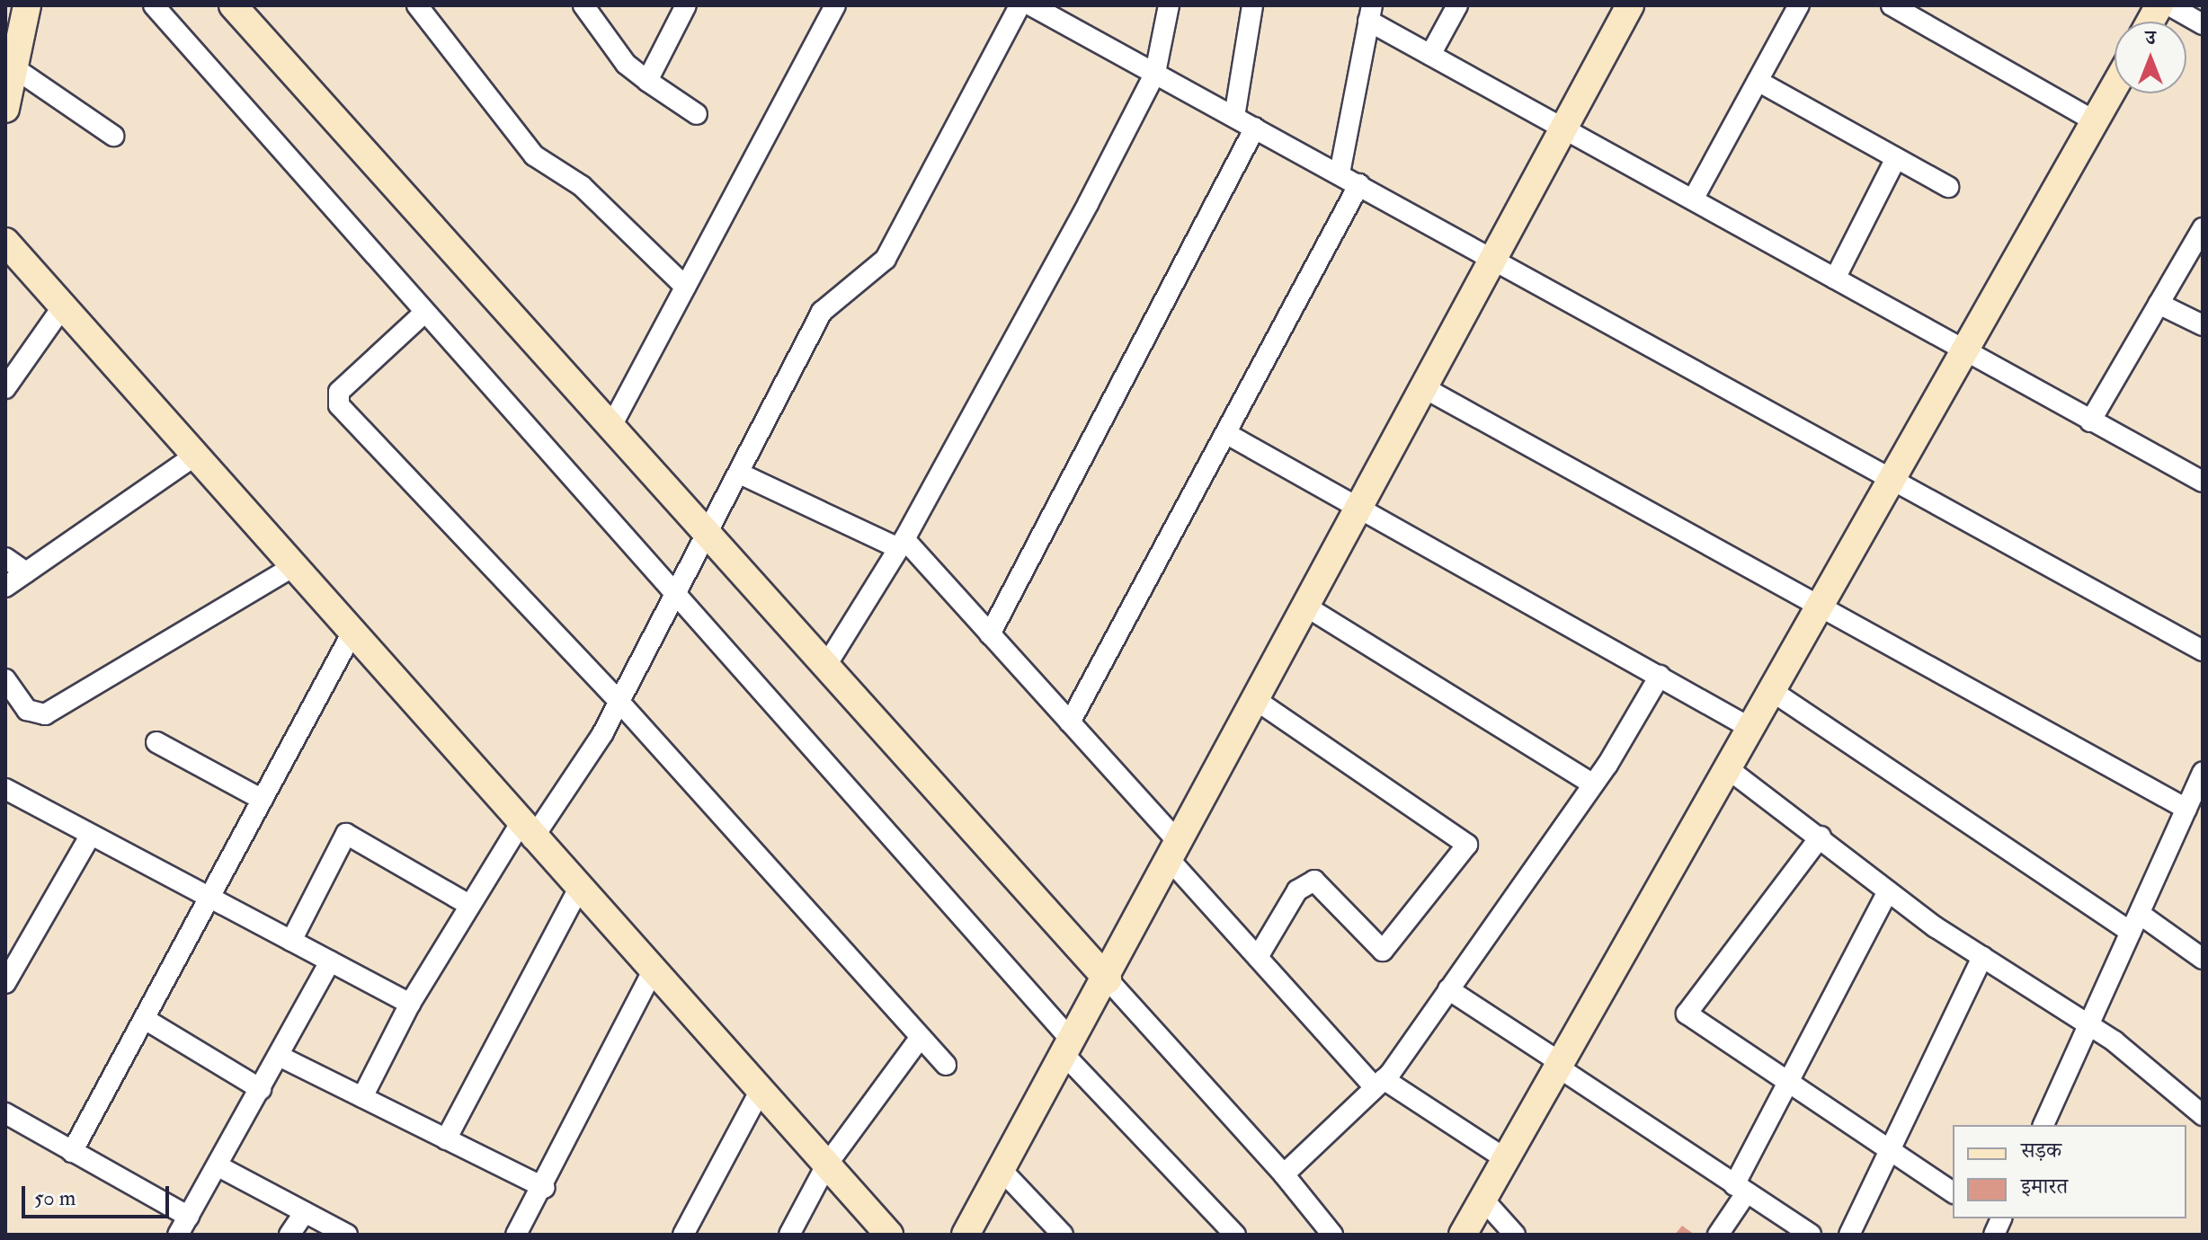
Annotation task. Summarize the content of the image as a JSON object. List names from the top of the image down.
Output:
{
  "legend": ["सड़क", "इमारत"],
  "scale_bar": "50 m",
  "north": "top"
}
